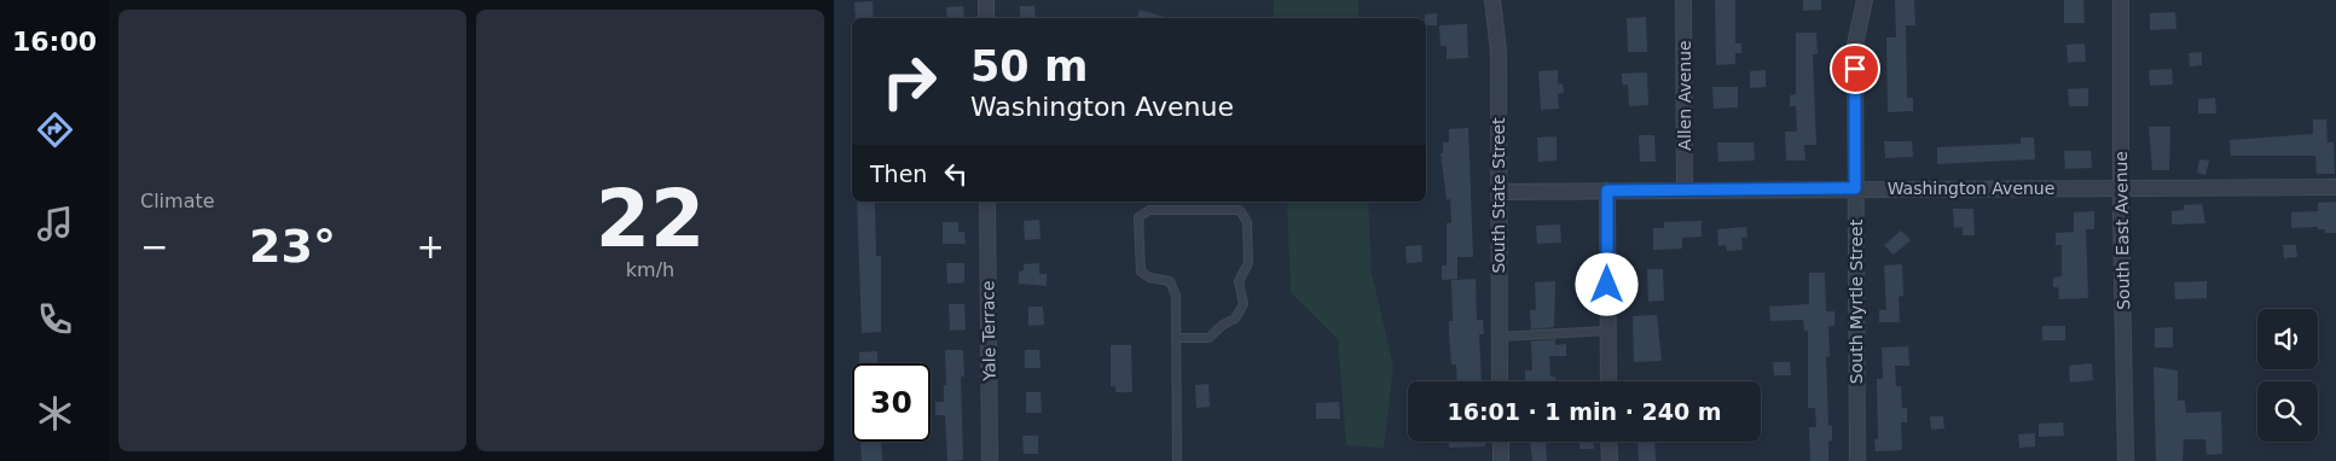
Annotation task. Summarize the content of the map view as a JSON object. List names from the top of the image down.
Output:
{
  "streets": {
    "street": [
      "Allen Avenue",
      "Washington Avenue",
      "South State Street",
      "South East Avenue",
      "South Myrtle Street",
      "Yale Terrace"
    ]
  },
  "crossings": [
    ["Allen Avenue", "Washington Avenue"],
    ["Washington Avenue", "South State Street"],
    ["Washington Avenue", "South East Avenue"],
    ["Washington Avenue", "South Myrtle Street"]
  ],
  "page": {
    "tabs": "16:00",
    "tile": [
      "Climate",
      ["22", "km/h"]
    ],
    "turn": ["50 m", "Washington Avenue"],
    "then": "Then",
    "heat": ["−", "23°", "+"],
    "limit": "30",
    "trip": "16:01 · 1 min · 240 m"
  }
}
